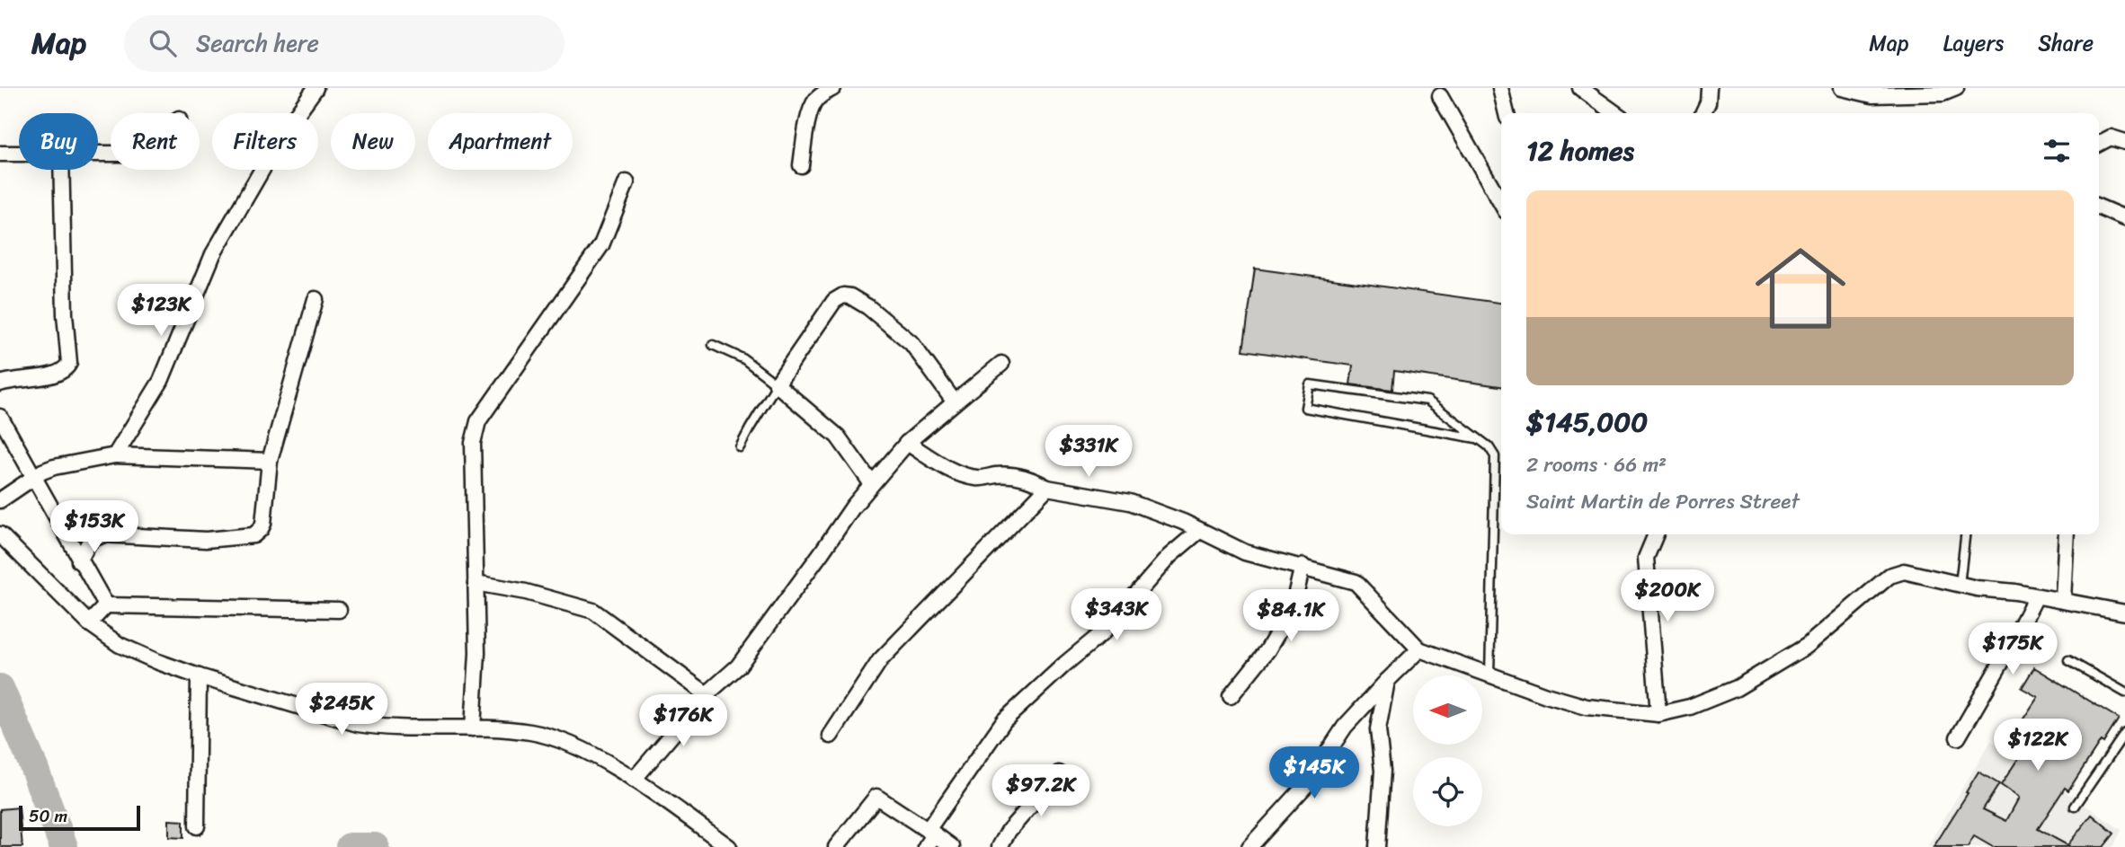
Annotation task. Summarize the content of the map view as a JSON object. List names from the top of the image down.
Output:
{
  "scale_bar": "50 m",
  "north": "left",
  "page": {
    "header": "Map",
    "search": "Search here",
    "nav": ["Map", "Layers", "Share"],
    "chip": [
      "Buy",
      "Rent",
      "Filters",
      "New",
      "Apartment"
    ],
    "heading": "12 homes",
    "list": [
      {
        "name": "$145,000",
        "note": "2 rooms · 66 m² · Saint Martin de Porres Street"
      }
    ],
    "price": [
      "$123K",
      "$331K",
      "$153K",
      "$200K",
      "$343K",
      "$84.1K",
      "$175K",
      "$245K",
      "$176K",
      "$122K",
      "$145K",
      "$97.2K"
    ],
    "scale": "50 m"
  }
}
